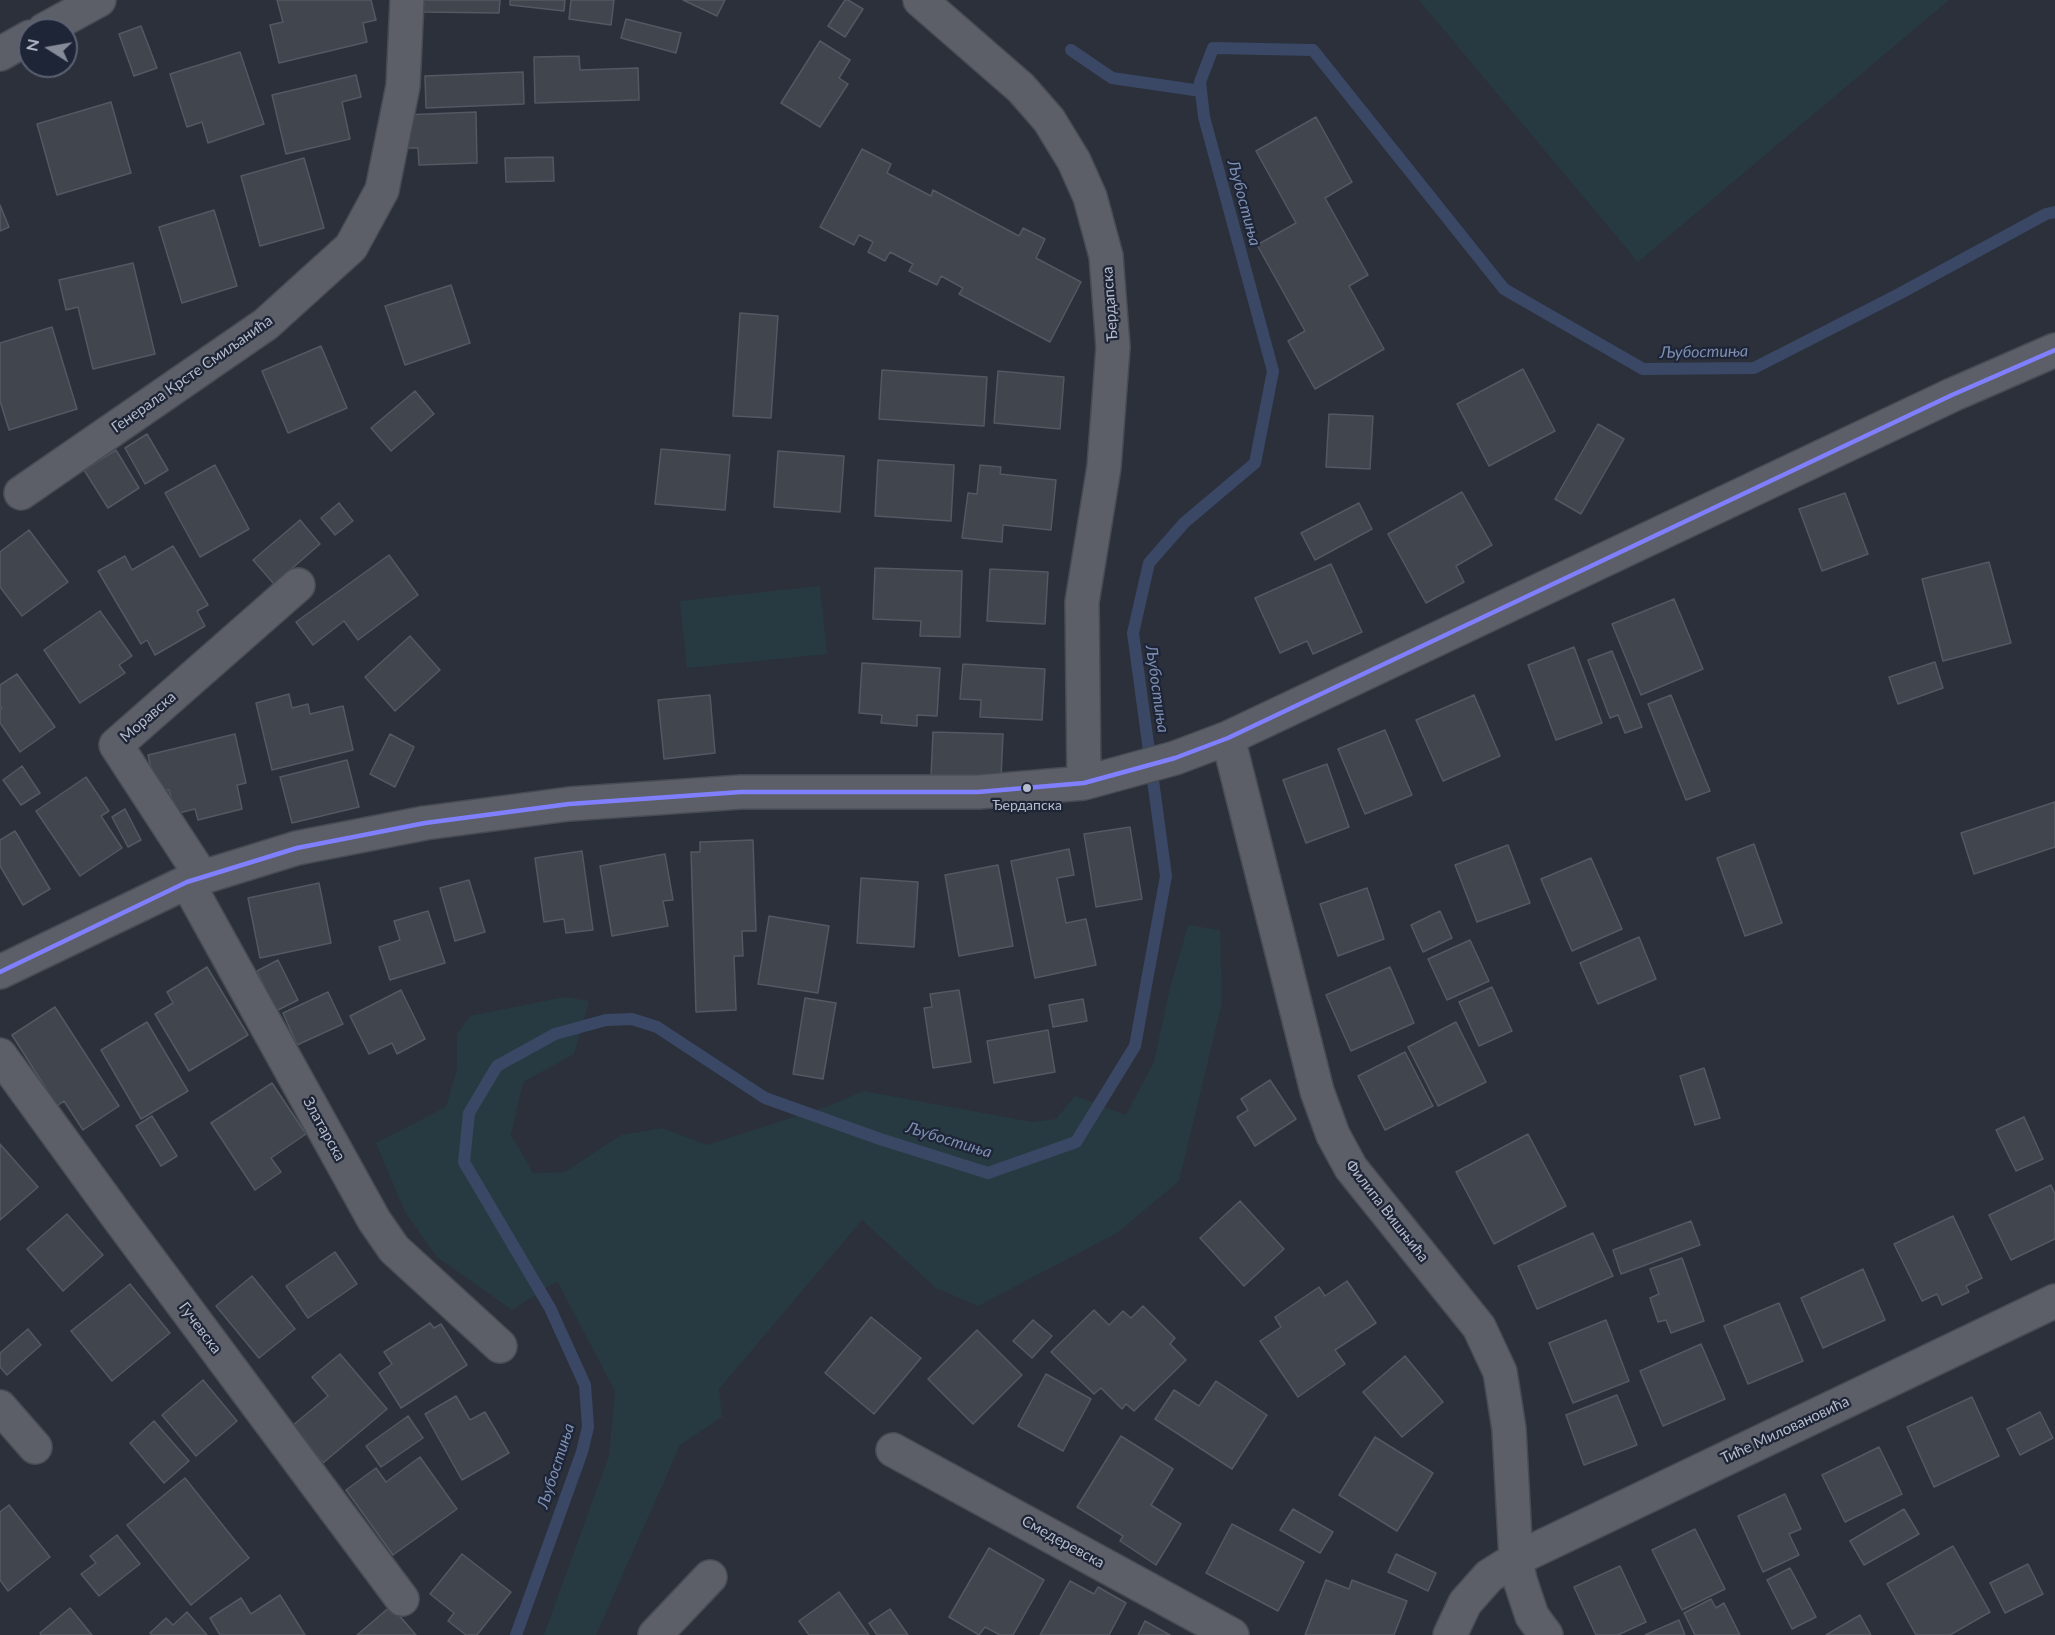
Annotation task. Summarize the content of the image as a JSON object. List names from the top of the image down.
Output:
{
  "streets": {
    "street": [
      "Ђердапска",
      "Генерала Крсте Смиљанића",
      "Моравска",
      "Златарска",
      "Филипа Вишњића",
      "Гучевска",
      "Тиће Миловановића",
      "Смедеревска"
    ]
  },
  "crossings": [
    ["Моравска", "Златарска"],
    ["Филипа Вишњића", "Тиће Миловановића"]
  ],
  "water": ["Љубостиња"],
  "places": ["Ђердапска"],
  "north": "left"
}
